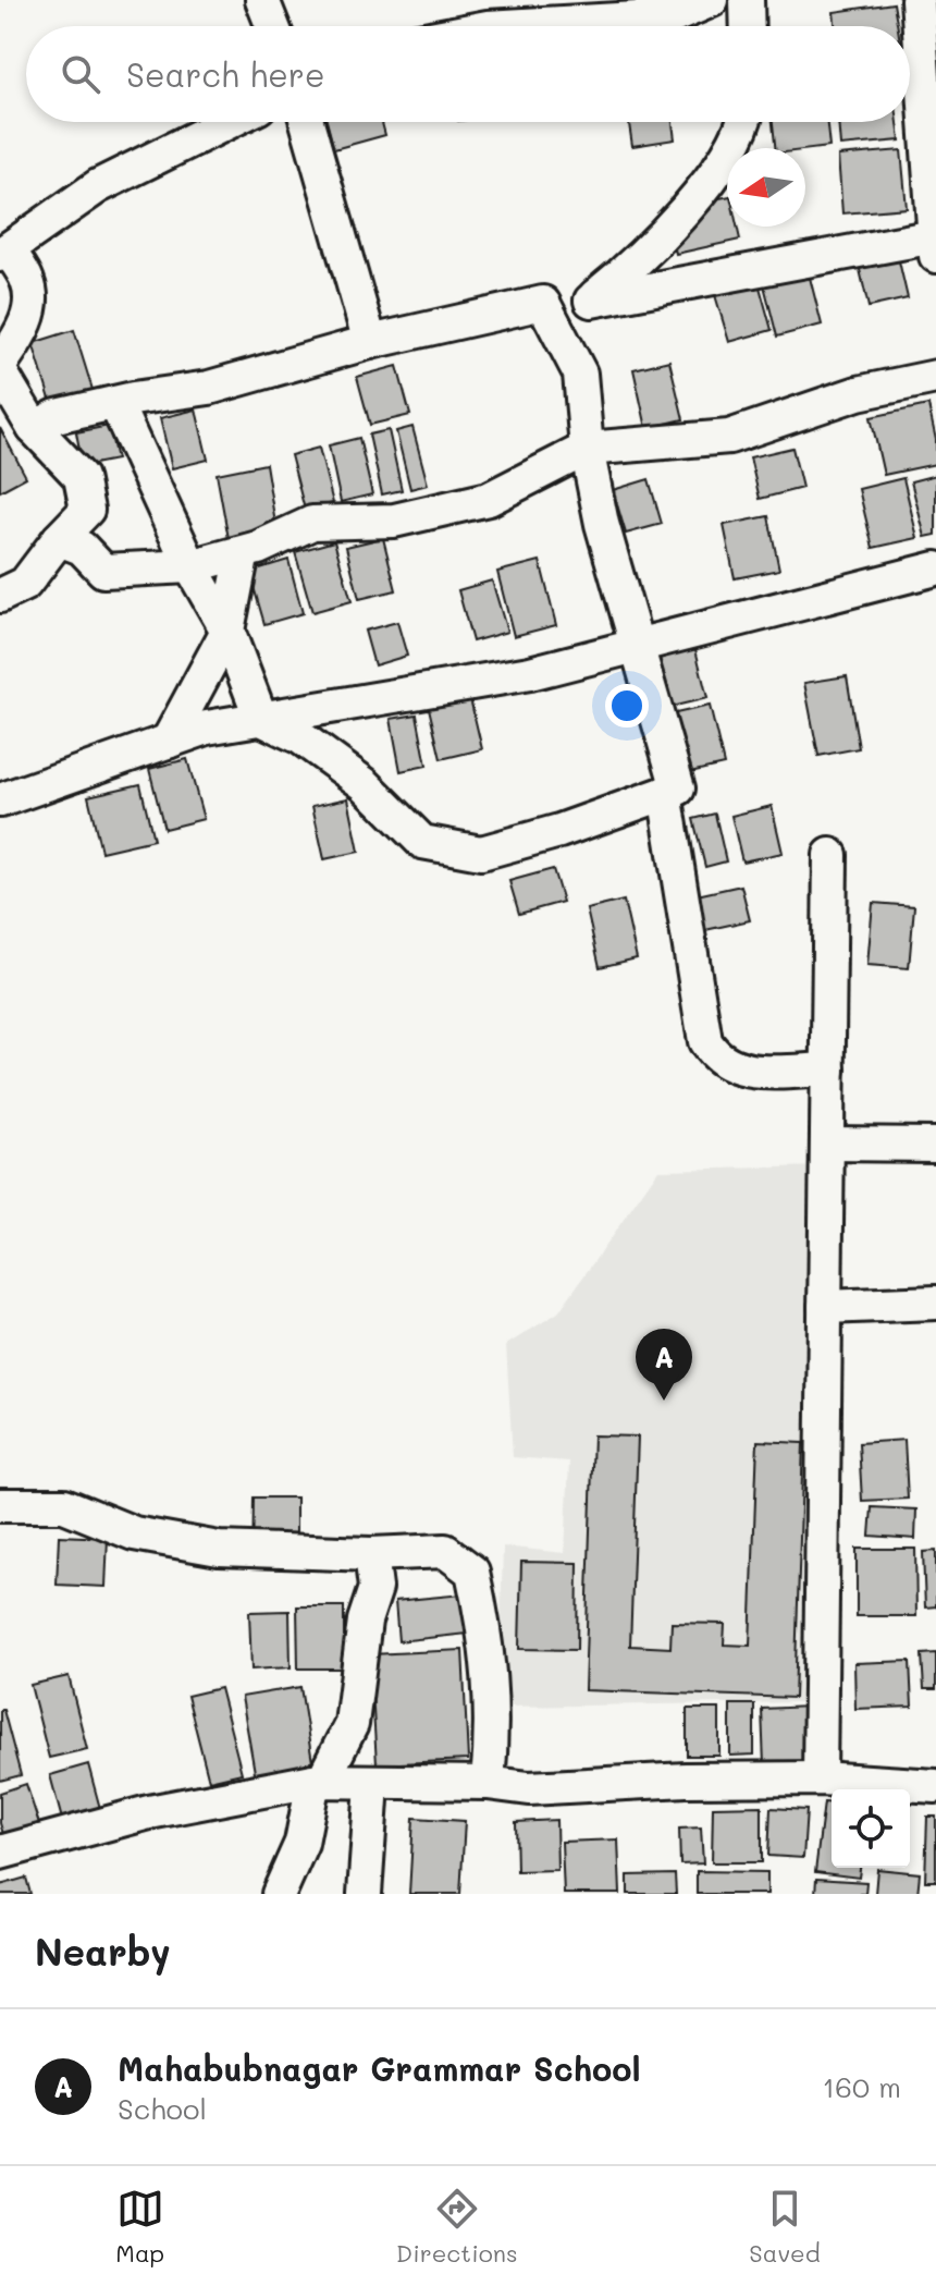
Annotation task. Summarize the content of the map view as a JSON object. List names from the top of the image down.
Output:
{
  "north": "left",
  "page": {
    "search": "Search here",
    "pins": "A",
    "heading": "Nearby",
    "list": [
      {
        "mark": "A",
        "name": "Mahabubnagar Grammar School",
        "note": "School",
        "value": "160 m"
      }
    ],
    "nav": ["Map", "Directions", "Saved"]
  }
}
